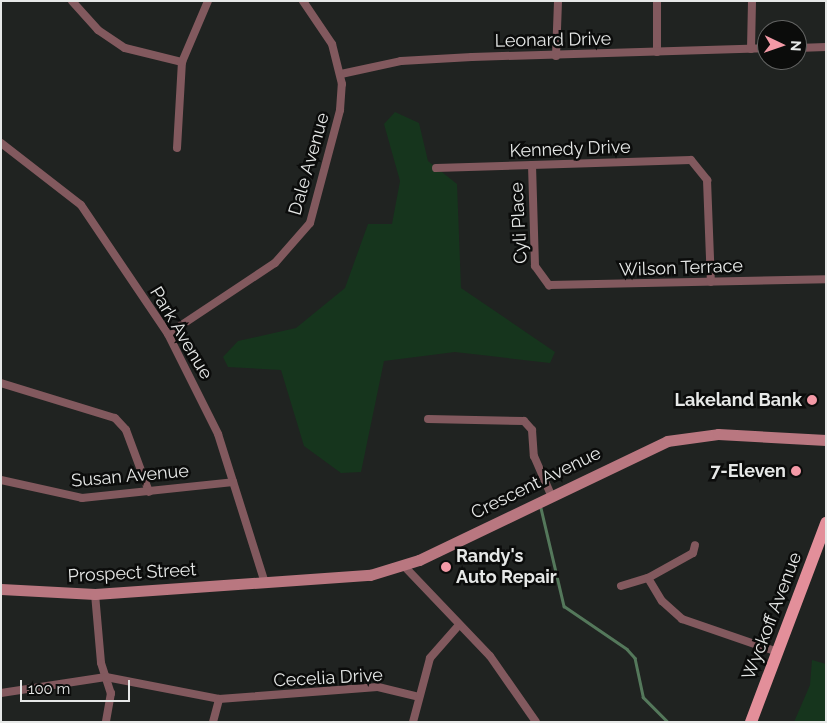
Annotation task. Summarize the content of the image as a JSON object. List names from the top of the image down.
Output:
{
  "streets": {
    "main road": ["Crescent Avenue", "Prospect Street", "Wyckoff Avenue"],
    "street": [
      "Leonard Drive",
      "Kennedy Drive",
      "Dale Avenue",
      "Cyli Place",
      "Wilson Terrace",
      "Park Avenue",
      "Susan Avenue",
      "Cecelia Drive"
    ]
  },
  "crossings": [
    ["Leonard Drive", "Dale Avenue"],
    ["Kennedy Drive", "Cyli Place"],
    ["Kennedy Drive", "Wilson Terrace"],
    ["Dale Avenue", "Park Avenue"],
    ["Cyli Place", "Wilson Terrace"],
    ["Park Avenue", "Susan Avenue"],
    ["Park Avenue", "Crescent Avenue"],
    ["Park Avenue", "Prospect Street"],
    ["Crescent Avenue", "Prospect Street"]
  ],
  "places": ["Lakeland Bank", "7-Eleven", "Randy's Auto Repair"],
  "scale_bar": "100 m",
  "north": "right"
}
